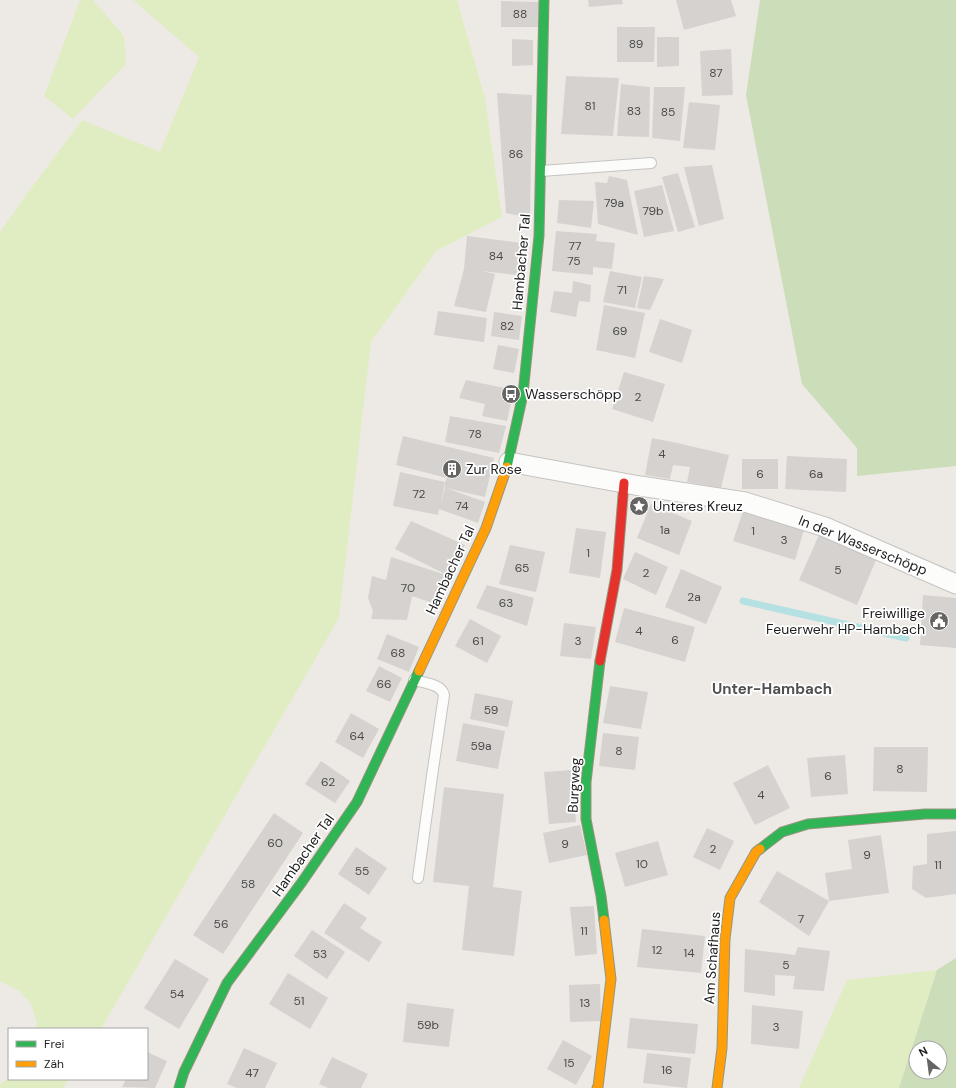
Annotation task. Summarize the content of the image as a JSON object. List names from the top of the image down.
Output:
{
  "streets": {
    "street": [
      "Hambacher Tal",
      "In der Wasserschöpp",
      "Burgweg",
      "Am Schafhaus"
    ]
  },
  "crossings": [
    ["Hambacher Tal", "In der Wasserschöpp"],
    ["In der Wasserschöpp", "Burgweg"]
  ],
  "districts": ["Unter-Hambach"],
  "places": {
    "bus stop": ["Wasserschöpp"],
    "building": ["Zur Rose"],
    "place": ["Unteres Kreuz"],
    "public building": ["Freiwillige Feuerwehr HP-Hambach"]
  },
  "house_numbers": [
    "88",
    "89",
    "87",
    "81",
    "83",
    "85",
    "86",
    "79a",
    "79b",
    "77",
    "84",
    "75",
    "71",
    "82",
    "69",
    "2",
    "78",
    "4",
    "6",
    "6a",
    "72",
    "74",
    "1a",
    "1",
    "3",
    "1",
    "65",
    "5",
    "2",
    "70",
    "2a",
    "63",
    "4",
    "6",
    "61",
    "3",
    "68",
    "66",
    "59",
    "64",
    "59a",
    "8",
    "8",
    "6",
    "62",
    "4",
    "60",
    "9",
    "2",
    "9",
    "10",
    "11",
    "55",
    "58",
    "7",
    "56",
    "11",
    "12",
    "14",
    "53",
    "5",
    "54",
    "51",
    "13",
    "59b",
    "3",
    "15",
    "16",
    "47"
  ],
  "legend": ["Frei", "Zäh"],
  "north": "top left"
}
